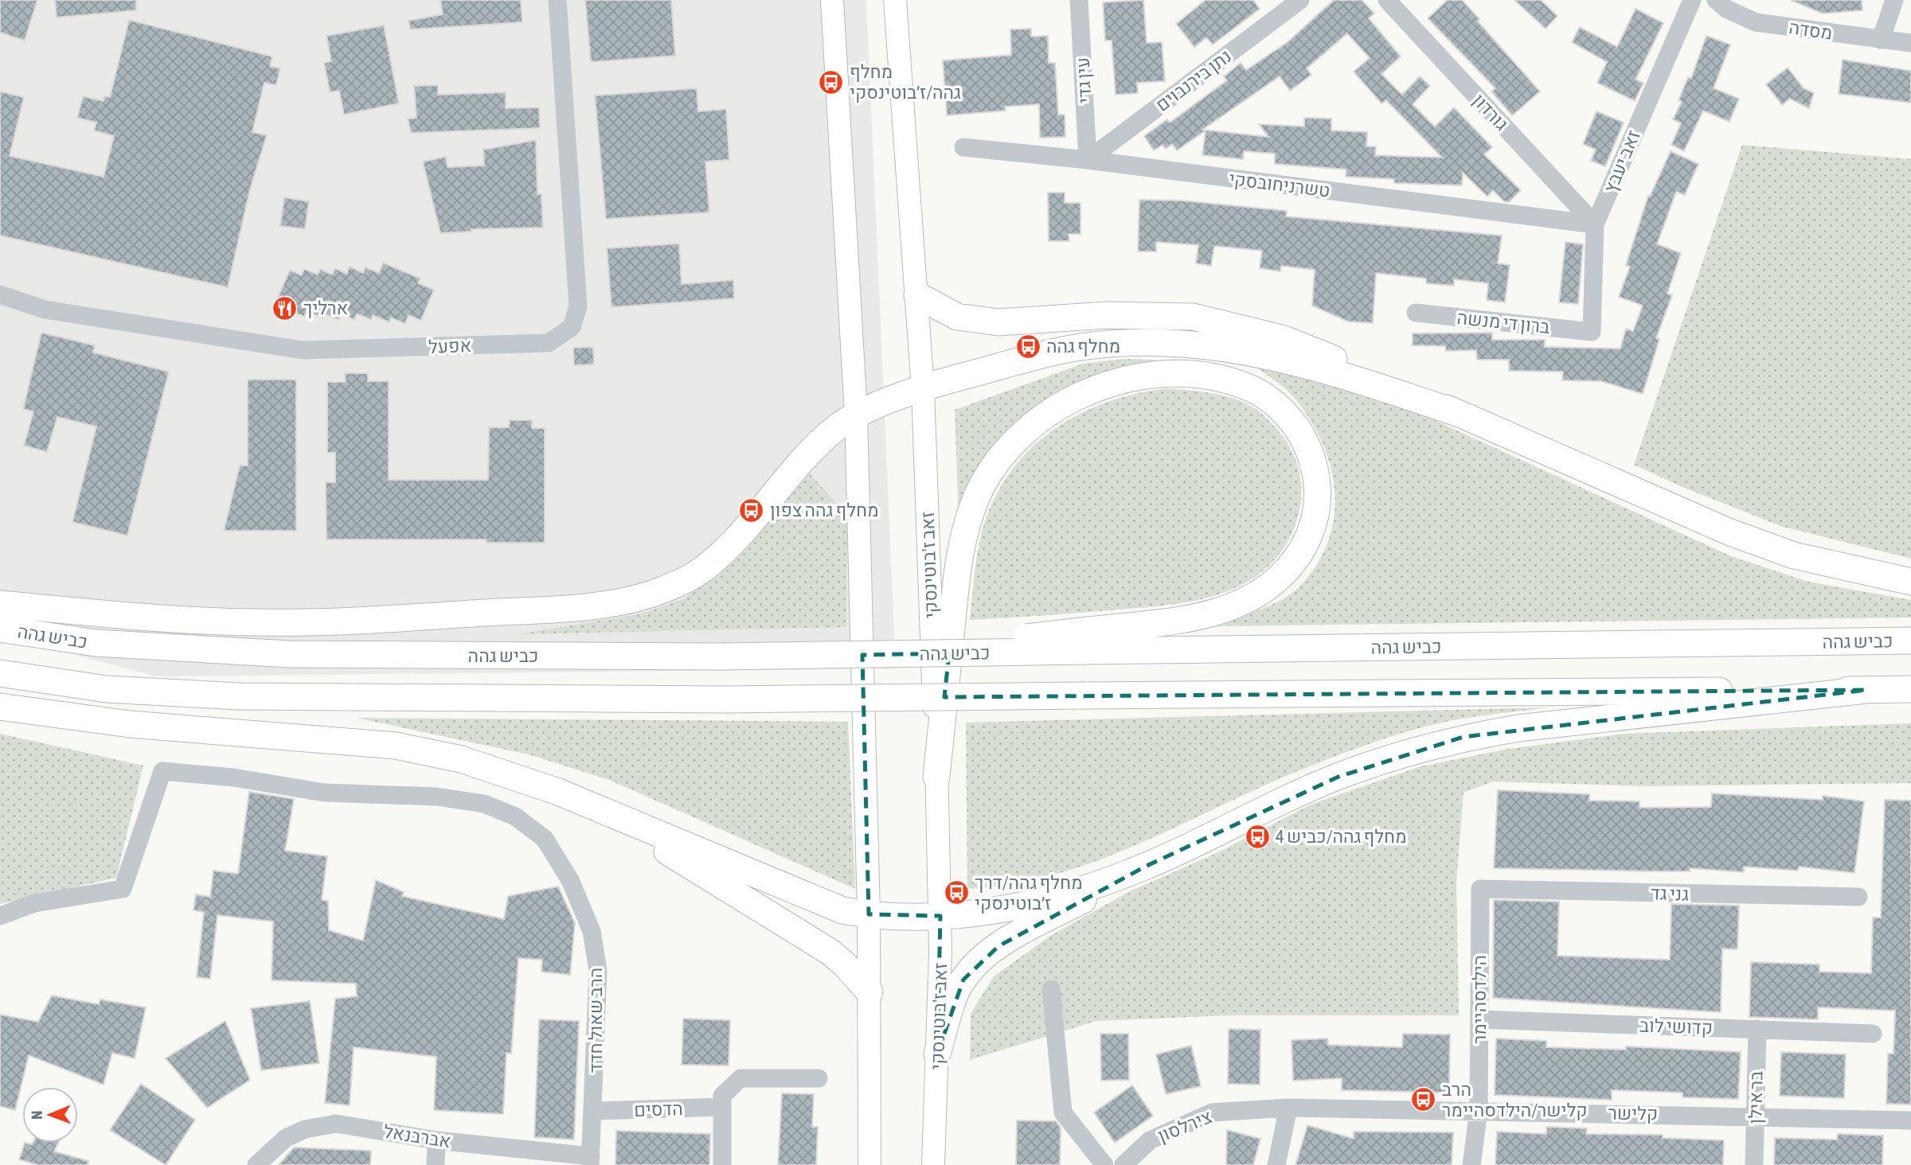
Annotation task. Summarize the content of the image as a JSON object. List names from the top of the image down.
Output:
{
  "streets": {
    "highway": ["כביש גהה"],
    "main road": ["זאב ז'בוטינסקי"],
    "street": [
      "מסדה",
      "עין גדי",
      "נתן בירנבוים",
      "גורדון",
      "זאב יעבץ",
      "טשרניחובסקי",
      "ברון די מנשה",
      "אפעל",
      "גני גד",
      "הילדסהיימר",
      "הרב שאול חדד",
      "קדושי לוב",
      "בר אילן",
      "הדסים",
      "קלישר",
      "צירלסון",
      "אברבנאל"
    ]
  },
  "crossings": [
    ["עין גדי", "נתן בירנבוים"],
    ["עין גדי", "טשרניחובסקי"],
    ["נתן בירנבוים", "טשרניחובסקי"],
    ["גורדון", "זאב יעבץ"],
    ["גורדון", "טשרניחובסקי"],
    ["זאב יעבץ", "טשרניחובסקי"],
    ["זאב יעבץ", "ברון די מנשה"],
    ["גני גד", "הילדסהיימר"],
    ["הילדסהיימר", "קדושי לוב"],
    ["הילדסהיימר", "קלישר"],
    ["הרב שאול חדד", "הדסים"],
    ["הרב שאול חדד", "אברבנאל"],
    ["קדושי לוב", "בר אילן"],
    ["בר אילן", "קלישר"],
    ["קלישר", "צירלסון"]
  ],
  "places": {
    "bus stop": [
      "מחלף גהה/ז׳בוטינסקי",
      "מחלף גהה",
      "מחלף גהה צפון",
      "מחלף גהה/כביש 4",
      "מחלף גהה/דרך ז׳בוטינסקי",
      "הרב קלישר/הילדסהיימר"
    ],
    "restaurant": ["ארליך"]
  },
  "north": "left"
}
